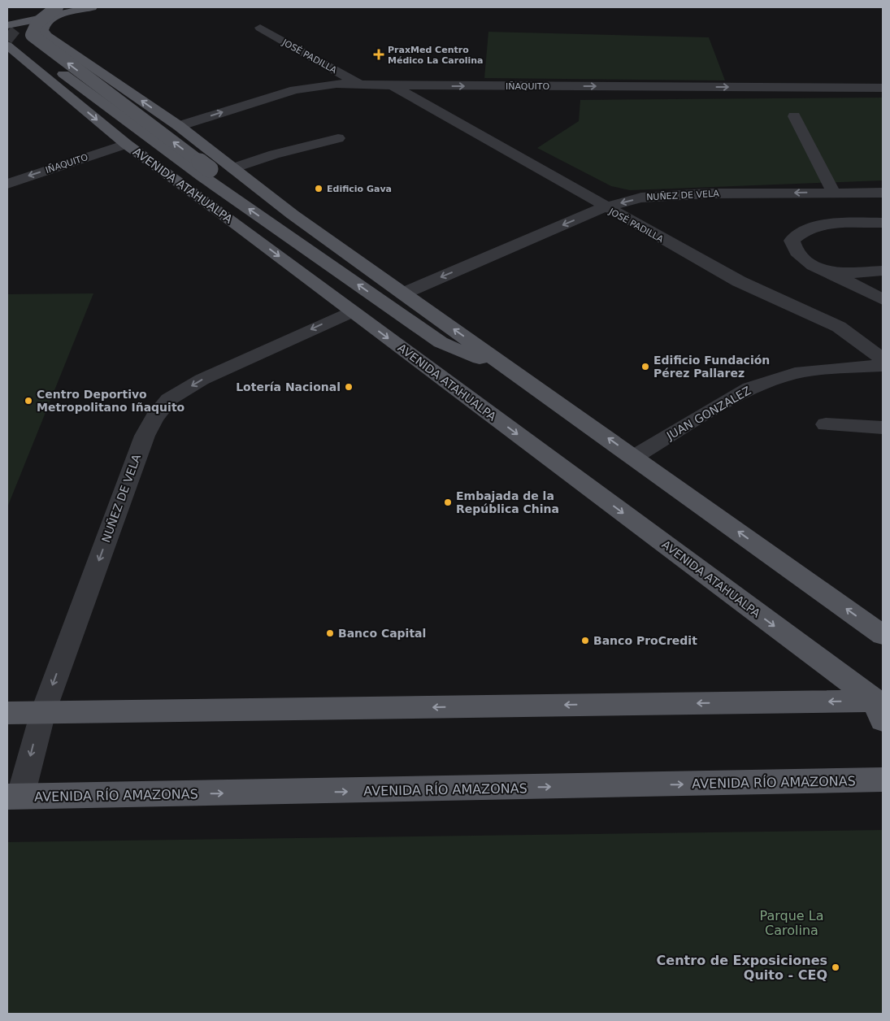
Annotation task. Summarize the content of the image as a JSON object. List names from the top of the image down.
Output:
{
  "streets": {
    "main road": ["AVENIDA ATAHUALPA", "AVENIDA RÍO AMAZONAS"],
    "street": [
      "JOSÉ PADILLA",
      "IÑAQUITO",
      "NUÑEZ DE VELA",
      "JUAN GONZALEZ"
    ]
  },
  "crossings": [
    ["JOSÉ PADILLA", "IÑAQUITO"],
    ["JOSÉ PADILLA", "NUÑEZ DE VELA"],
    ["IÑAQUITO", "AVENIDA ATAHUALPA"],
    ["AVENIDA ATAHUALPA", "NUÑEZ DE VELA"],
    ["NUÑEZ DE VELA", "AVENIDA RÍO AMAZONAS"]
  ],
  "one_way": ["NUÑEZ DE VELA"],
  "parks": ["Parque La Carolina"],
  "places": {
    "health": ["PraxMed Centro Médico La Carolina"],
    "other": [
      "Edificio Gava",
      "Edificio Fundación Pérez Pallarez",
      "Lotería Nacional",
      "Centro Deportivo Metropolitano Iñaquito",
      "Embajada de la República China",
      "Banco Capital",
      "Banco ProCredit",
      "Centro de Exposiciones Quito - CEQ"
    ]
  }
}
